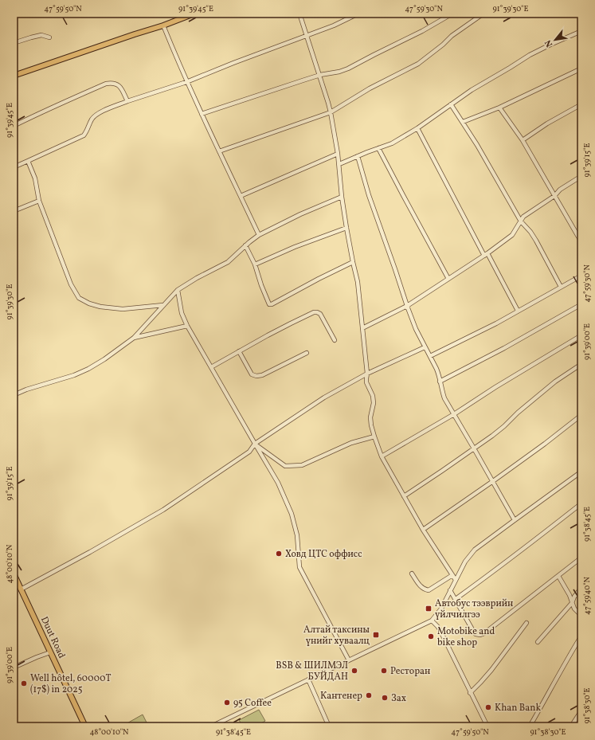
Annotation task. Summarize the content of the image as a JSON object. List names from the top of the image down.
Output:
{
  "streets": {
    "main road": ["Duut Road"]
  },
  "places": {
    "other": [
      "Ховд ЦТС оффисс",
      "Motobike and bike shop",
      "BSB & ШИЛМЭЛ БУЙДАН",
      "Ресторан",
      "Well hôtel, 60000T (17$) in 2025",
      "Кантенер",
      "Зах",
      "95 Coffee",
      "Khan Bank"
    ],
    "transit": ["Автобус тээврийн үйлчилгээ", "Алтай таксины үнийг хуваалц"]
  },
  "north": "bottom left",
  "coordinates": [
    "47°59'50\"N",
    "91°39'45\"E",
    "47°59'30\"N",
    "91°39'30\"E",
    "91°39'15\"E",
    "91°39'00\"E",
    "91°38'45\"E",
    "48°00'10\"N",
    "47°59'40\"N",
    "91°38'30\"E"
  ]
}
